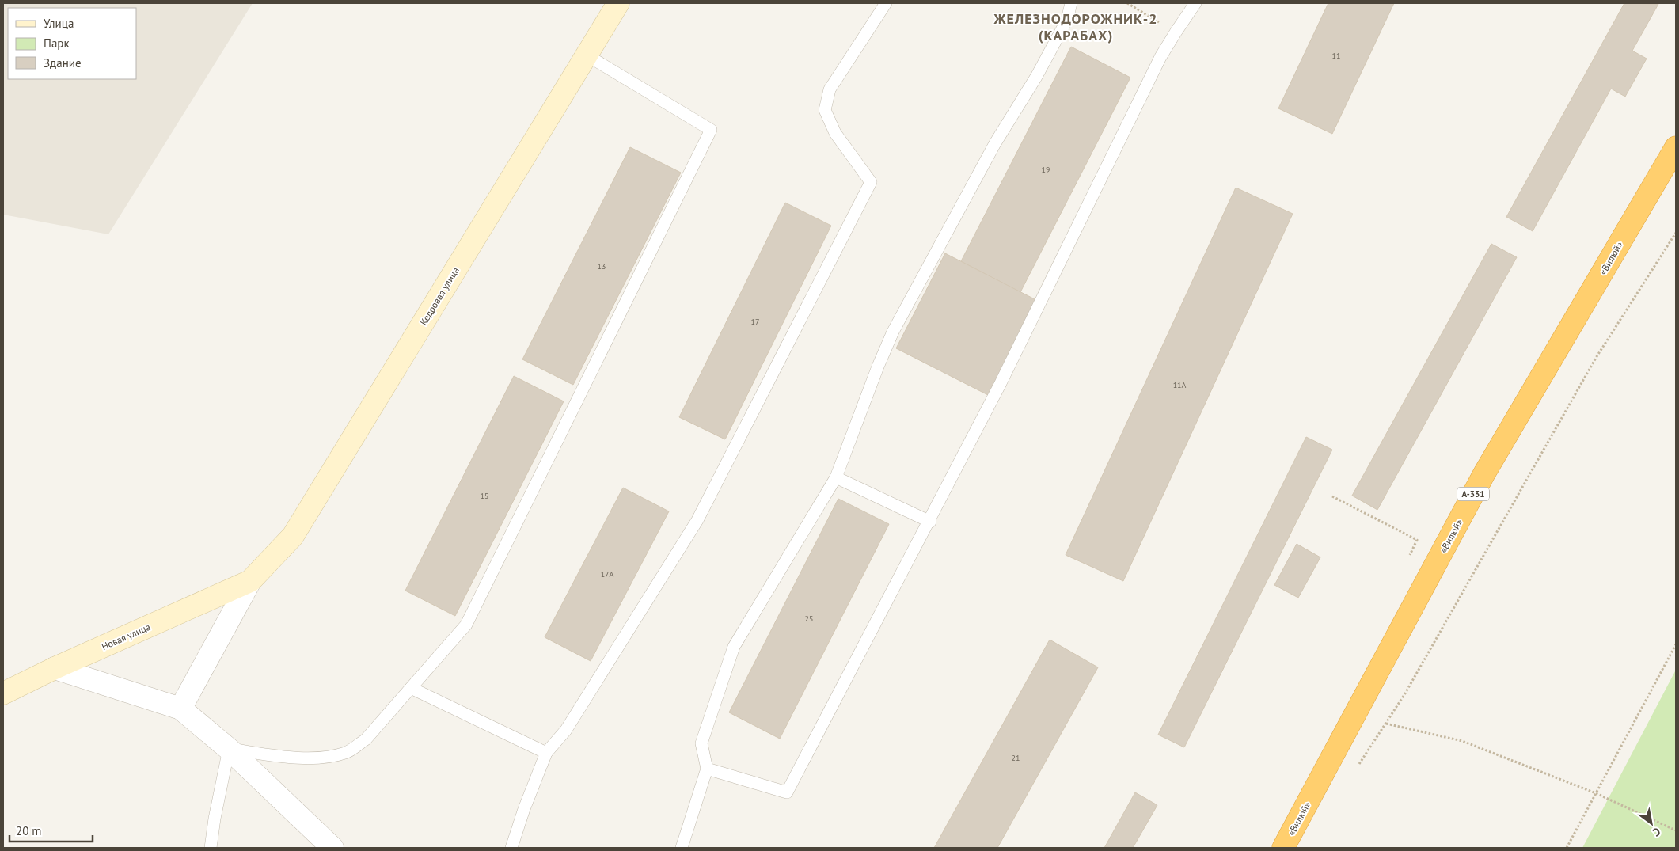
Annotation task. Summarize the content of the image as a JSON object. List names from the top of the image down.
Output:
{
  "streets": {
    "highway": ["«Вилюй»", "А-331"],
    "street": ["Кедровая улица", "Новая улица"]
  },
  "crossings": [
    ["Кедровая улица", "Новая улица"]
  ],
  "districts": ["ЖЕЛЕЗНОДОРОЖНИК-2 (КАРАБАХ)"],
  "house_numbers": [
    "11",
    "19",
    "13",
    "17",
    "11А",
    "15",
    "17А",
    "25",
    "21"
  ],
  "legend": ["Улица", "Парк", "Здание"],
  "scale_bar": "20 m",
  "north": "bottom right"
}
